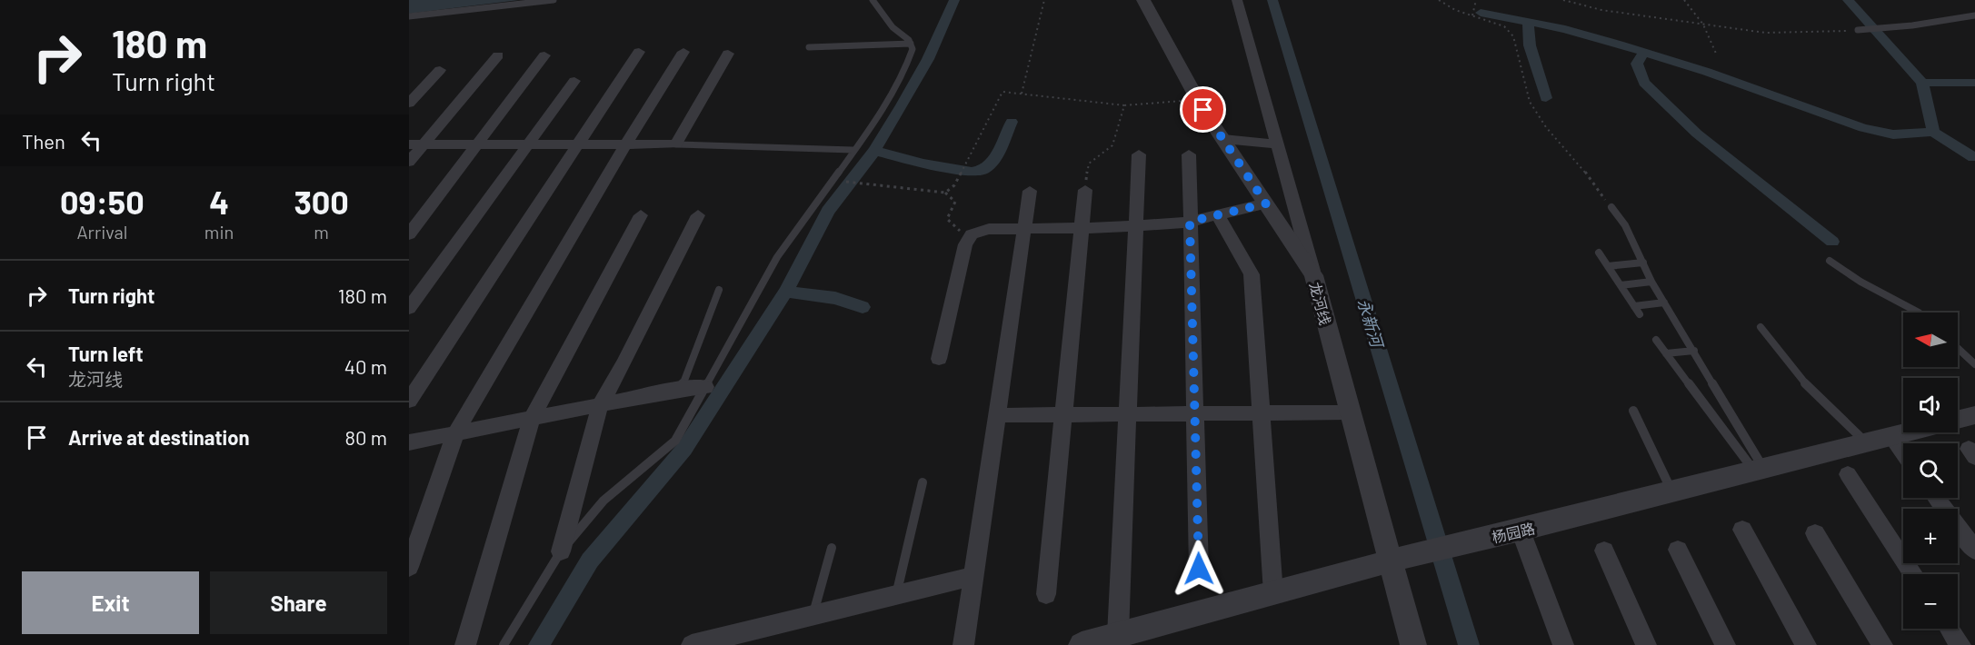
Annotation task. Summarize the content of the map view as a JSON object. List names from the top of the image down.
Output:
{
  "streets": {
    "street": ["龙河线", "杨园路"]
  },
  "crossings": [
    ["龙河线", "杨园路"]
  ],
  "water": ["永新河"],
  "north": "left",
  "page": {
    "turn": ["180 m", "Turn right"],
    "then": "Then",
    "eta": [
      "09:50",
      "Arrival",
      "4",
      "min",
      "300",
      "m"
    ],
    "list": [
      {
        "name": "Turn right",
        "value": "180 m"
      },
      {
        "name": "Turn left",
        "note": "龙河线",
        "value": "40 m"
      },
      {
        "name": "Arrive at destination",
        "value": "80 m"
      }
    ],
    "map_buttons": ["+", "−"],
    "buttons": ["Exit", "Share"]
  }
}
